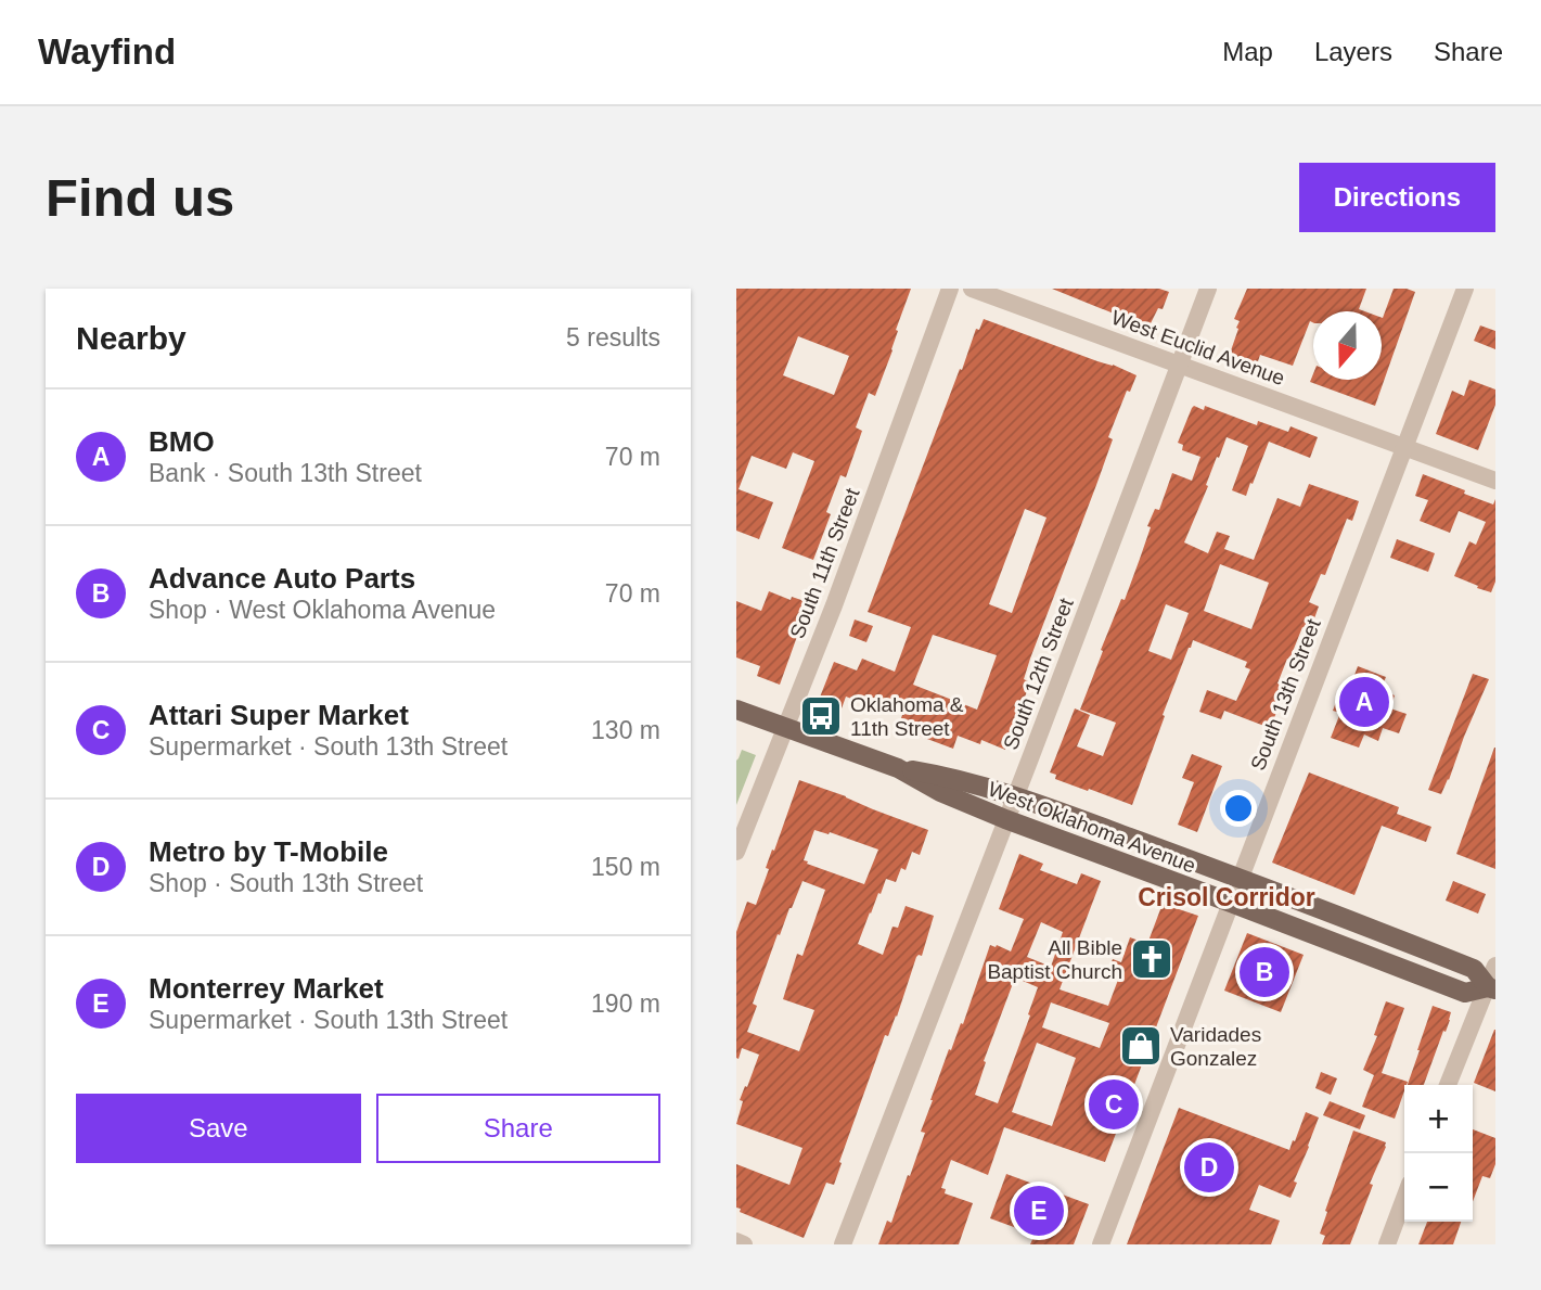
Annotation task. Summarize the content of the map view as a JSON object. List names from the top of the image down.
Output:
{
  "streets": {
    "main road": ["West Oklahoma Avenue"],
    "street": [
      "West Euclid Avenue",
      "South 11th Street",
      "South 12th Street",
      "South 13th Street"
    ]
  },
  "crossings": [
    ["West Euclid Avenue", "South 12th Street"],
    ["West Euclid Avenue", "South 13th Street"],
    ["South 11th Street", "West Oklahoma Avenue"],
    ["South 12th Street", "West Oklahoma Avenue"],
    ["South 13th Street", "West Oklahoma Avenue"]
  ],
  "districts": ["Crisol Corridor"],
  "places": {
    "bus stop": ["Oklahoma & 11th Street"],
    "church": ["All Bible Baptist Church"],
    "shop": ["Varidades Gonzalez"]
  },
  "north": "bottom",
  "page": {
    "header": "Wayfind",
    "nav": ["Map", "Layers", "Share"],
    "buttons": [
      "Directions",
      ["Save", "Share"]
    ],
    "title": "Find us",
    "heading": ["Nearby", "5 results"],
    "list": [
      {
        "mark": "A",
        "name": "BMO",
        "note": "Bank · South 13th Street",
        "value": "70 m"
      },
      {
        "mark": "B",
        "name": "Advance Auto Parts",
        "note": "Shop · West Oklahoma Avenue",
        "value": "70 m"
      },
      {
        "mark": "C",
        "name": "Attari Super Market",
        "note": "Supermarket · South 13th Street",
        "value": "130 m"
      },
      {
        "mark": "D",
        "name": "Metro by T-Mobile",
        "note": "Shop · South 13th Street",
        "value": "150 m"
      },
      {
        "mark": "E",
        "name": "Monterrey Market",
        "note": "Supermarket · South 13th Street",
        "value": "190 m"
      }
    ],
    "pins": [
      "A",
      "B",
      "C",
      "D",
      "E"
    ],
    "map_buttons": ["+", "−"]
  }
}
